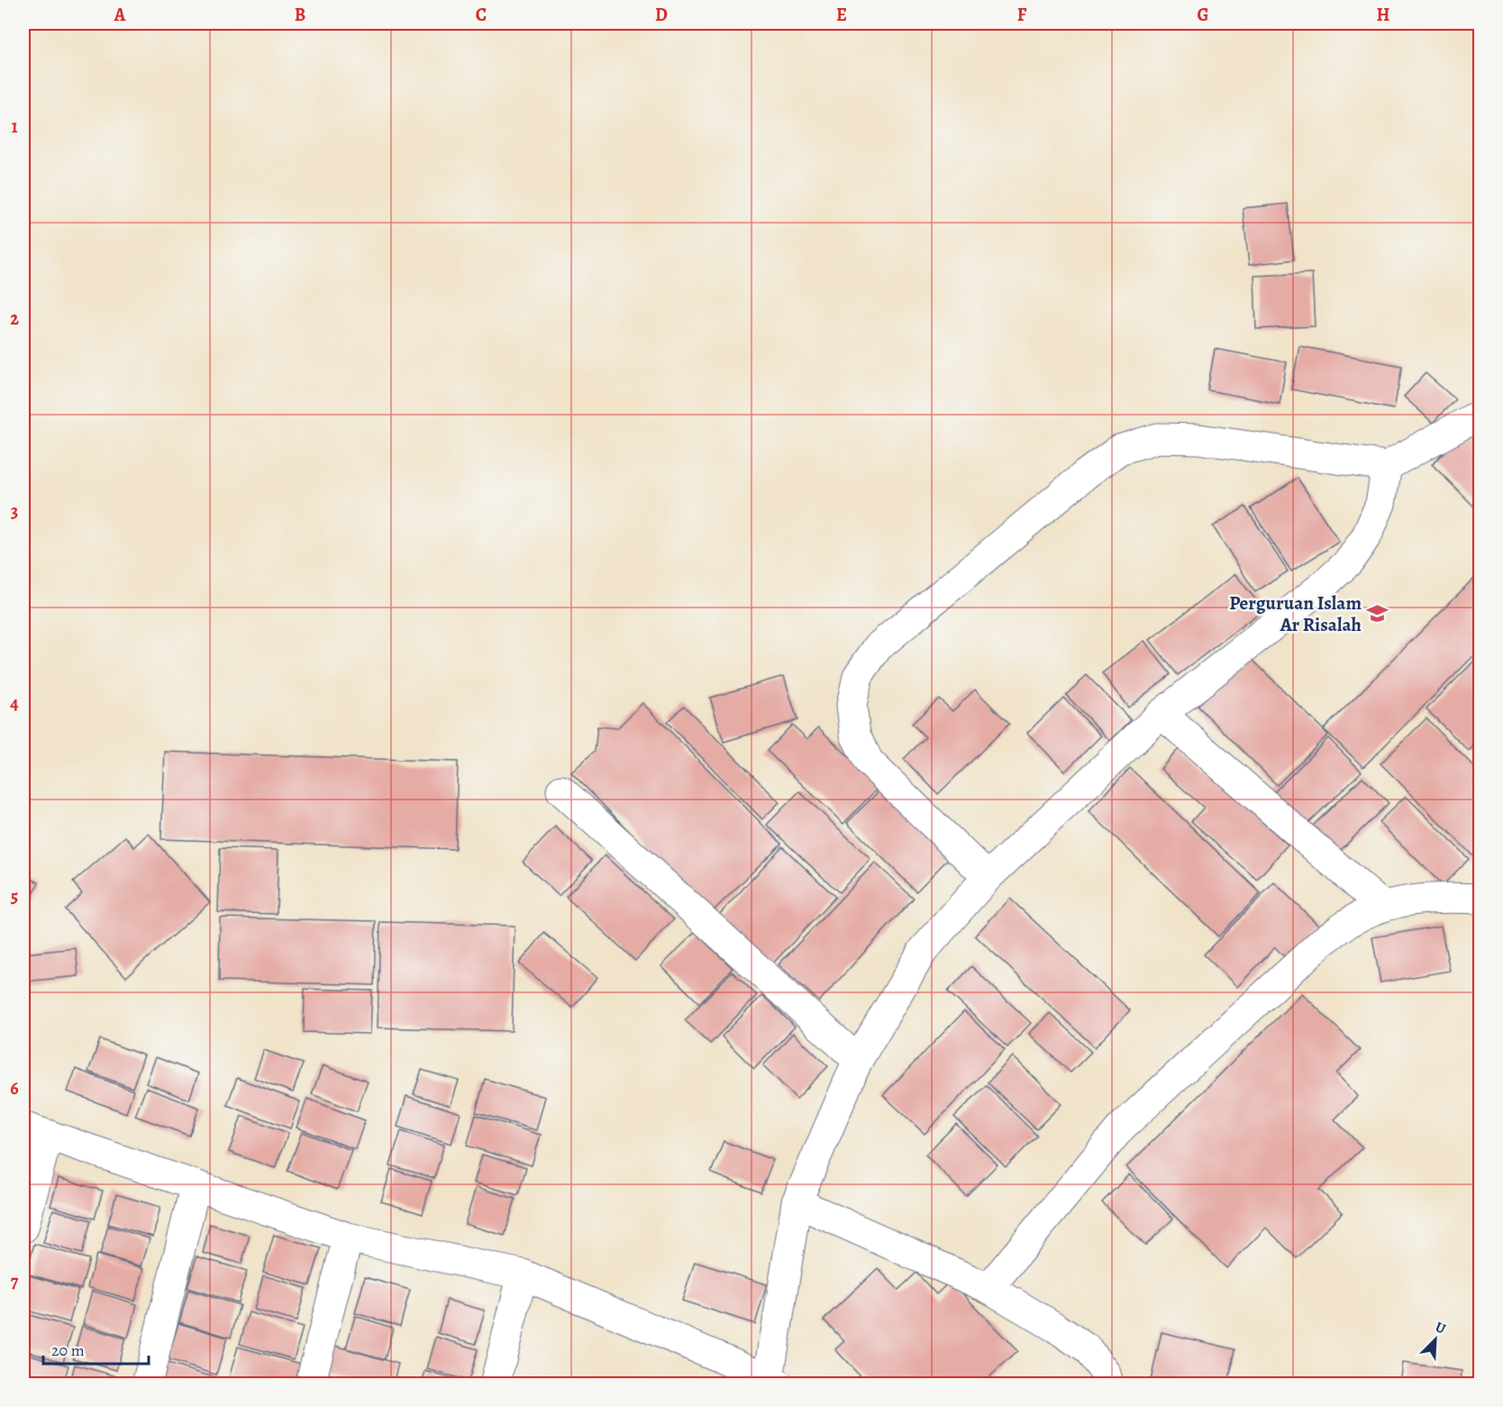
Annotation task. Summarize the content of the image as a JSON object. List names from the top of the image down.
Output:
{
  "places": {
    "school or university": ["Perguruan Islam Ar Risalah"]
  },
  "scale_bar": "20 m",
  "north": "top right",
  "grid": {
    "columns": [
      "A",
      "B",
      "C",
      "D",
      "E",
      "F",
      "G",
      "H"
    ],
    "rows": [
      "1",
      "2",
      "3",
      "4",
      "5",
      "6",
      "7"
    ]
  }
}
